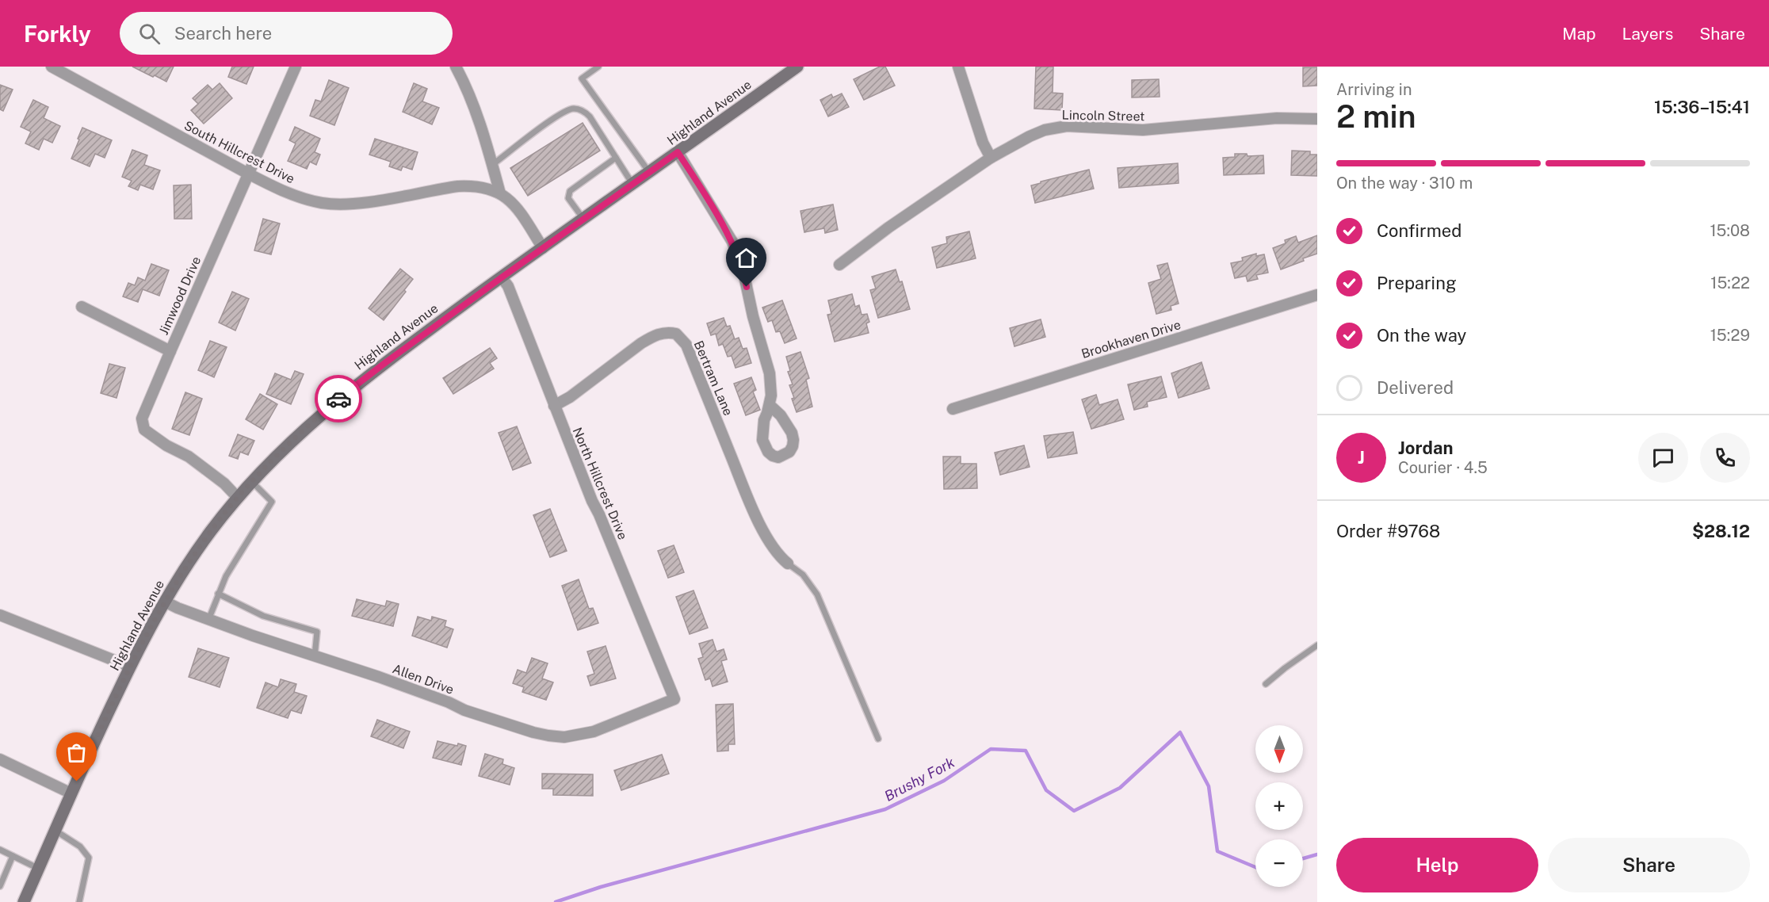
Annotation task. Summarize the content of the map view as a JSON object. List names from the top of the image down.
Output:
{
  "streets": {
    "main road": ["Highland Avenue"],
    "street": [
      "Lincoln Street",
      "South Hillcrest Drive",
      "Jimwood Drive",
      "Brookhaven Drive",
      "Bertram Lane",
      "North Hillcrest Drive",
      "Allen Drive"
    ]
  },
  "crossings": [
    ["Highland Avenue", "South Hillcrest Drive"],
    ["Highland Avenue", "Jimwood Drive"],
    ["Highland Avenue", "North Hillcrest Drive"],
    ["Highland Avenue", "Allen Drive"],
    ["South Hillcrest Drive", "Jimwood Drive"],
    ["Bertram Lane", "North Hillcrest Drive"],
    ["North Hillcrest Drive", "Allen Drive"]
  ],
  "water": ["Brushy Fork"],
  "north": "bottom",
  "page": {
    "header": "Forkly",
    "search": "Search here",
    "nav": ["Map", "Layers", "Share"],
    "heading": ["2 min", "Arriving in", "15:36–15:41"],
    "panel": [
      "Jordan",
      "Courier · 4.5",
      "Order #9768",
      "$28.12"
    ],
    "bar": "On the way · 310 m",
    "list": [
      ["Confirmed", "15:08"],
      ["Preparing", "15:22"],
      ["On the way", "15:29"],
      "Delivered"
    ],
    "round": "J",
    "map_buttons": ["+", "−"],
    "buttons": ["Help", "Share"]
  }
}
